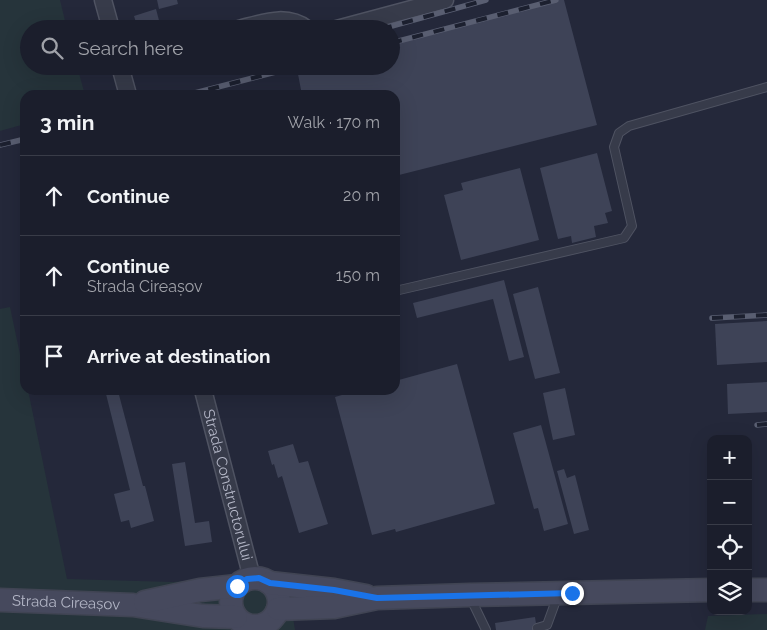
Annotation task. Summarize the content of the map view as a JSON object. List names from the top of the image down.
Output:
{
  "streets": {
    "main road": ["Strada Cireașov"],
    "street": ["Strada Constructorului"]
  },
  "crossings": [
    ["Strada Constructorului", "Strada Cireașov"]
  ],
  "page": {
    "search": "Search here",
    "heading": ["3 min", "Walk · 170 m"],
    "list": [
      ["Continue", "20 m"],
      ["Continue", "Strada Cireașov", "150 m"],
      "Arrive at destination"
    ],
    "map_buttons": ["+", "−"]
  }
}
